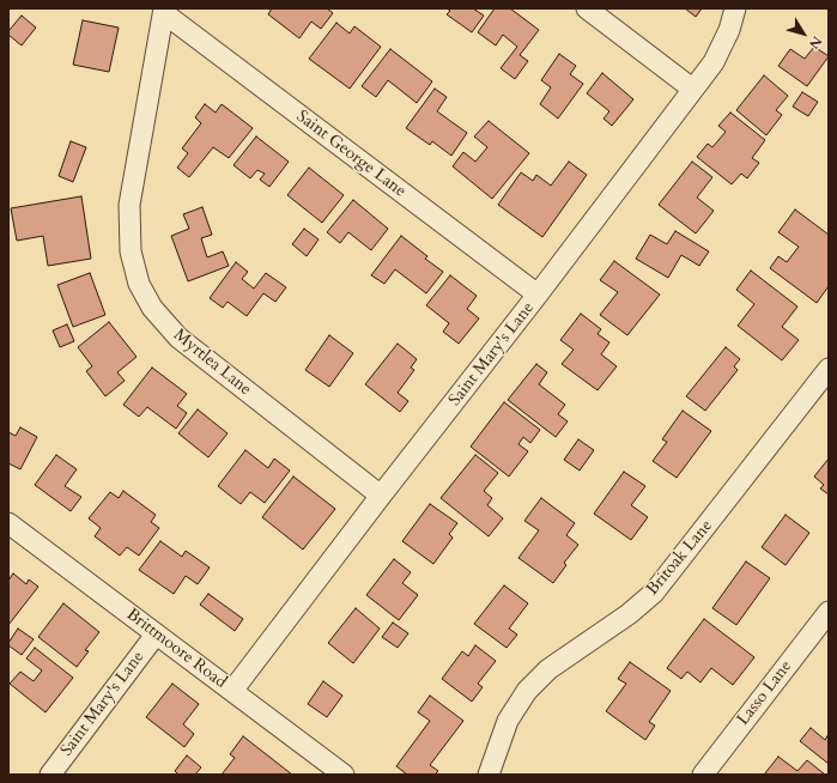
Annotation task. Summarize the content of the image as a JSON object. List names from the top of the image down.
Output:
{
  "streets": {
    "street": [
      "Saint George Lane",
      "Saint Mary's Lane",
      "Myrtlea Lane",
      "Britoak Lane",
      "Brittmoore Road",
      "Lasso Lane"
    ]
  },
  "crossings": [
    ["Saint George Lane", "Saint Mary's Lane"],
    ["Saint George Lane", "Myrtlea Lane"],
    ["Saint Mary's Lane", "Myrtlea Lane"],
    ["Saint Mary's Lane", "Brittmoore Road"]
  ],
  "north": "bottom right"
}
